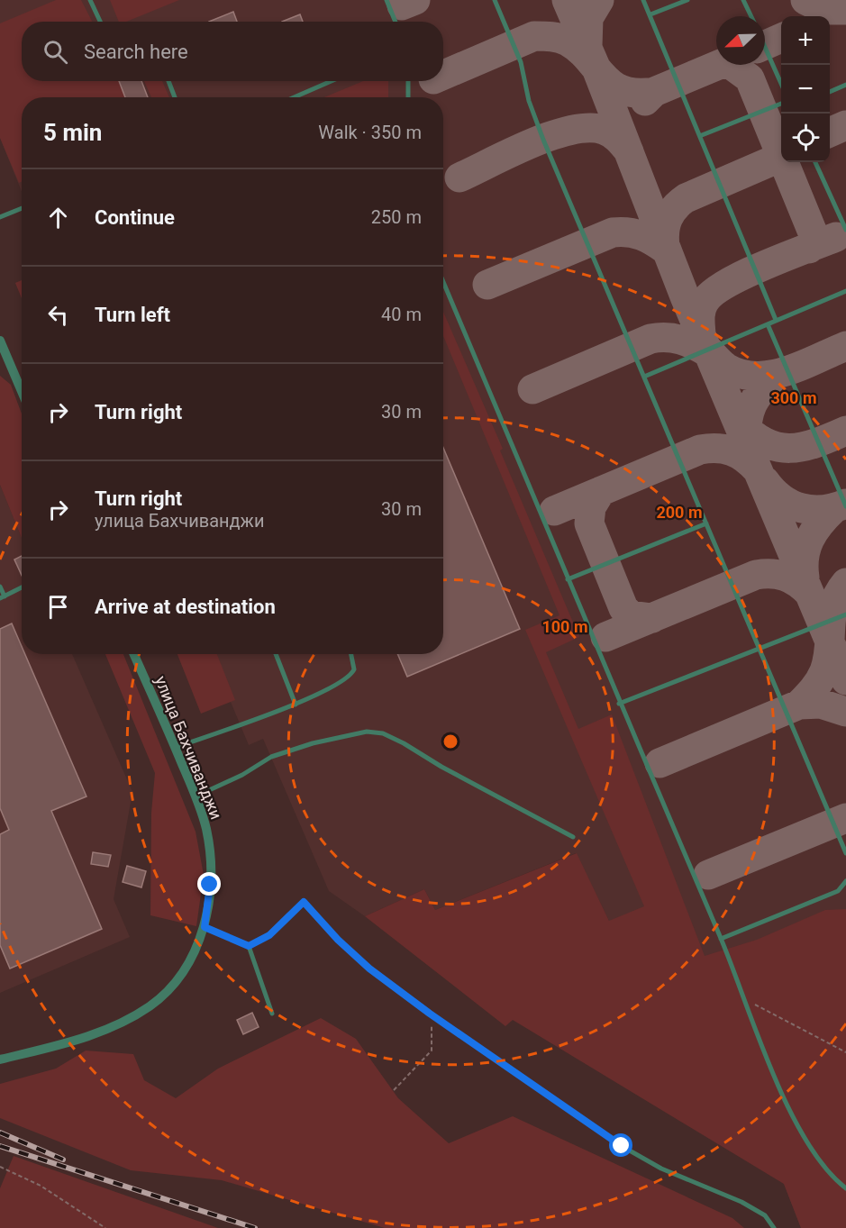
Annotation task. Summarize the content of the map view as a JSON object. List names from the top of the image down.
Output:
{
  "streets": {
    "street": ["улица Бахчиванджи"]
  },
  "north": "bottom left",
  "page": {
    "map_buttons": ["+", "−"],
    "search": "Search here",
    "heading": ["5 min", "Walk · 350 m"],
    "list": [
      ["Continue", "250 m"],
      ["Turn left", "40 m"],
      ["Turn right", "30 m"],
      ["Turn right", "улица Бахчиванджи", "30 m"],
      "Arrive at destination"
    ]
  },
  "rings": ["300 m", "200 m", "100 m"]
}
